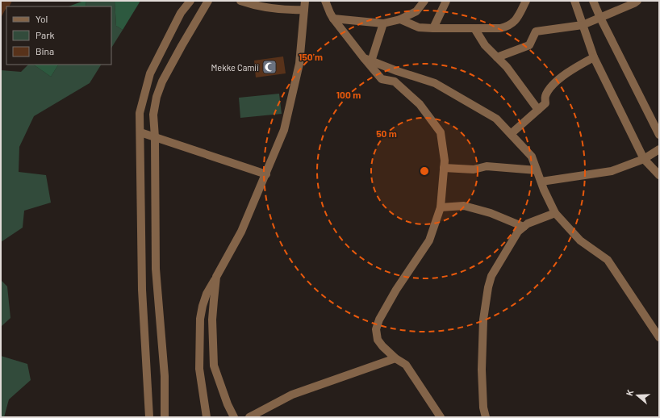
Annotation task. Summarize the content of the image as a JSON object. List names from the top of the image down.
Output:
{
  "places": {
    "mosque": ["Mekke Camii"]
  },
  "legend": ["Yol", "Park", "Bina"],
  "north": "left",
  "rings": ["150 m", "100 m", "50 m"]
}
